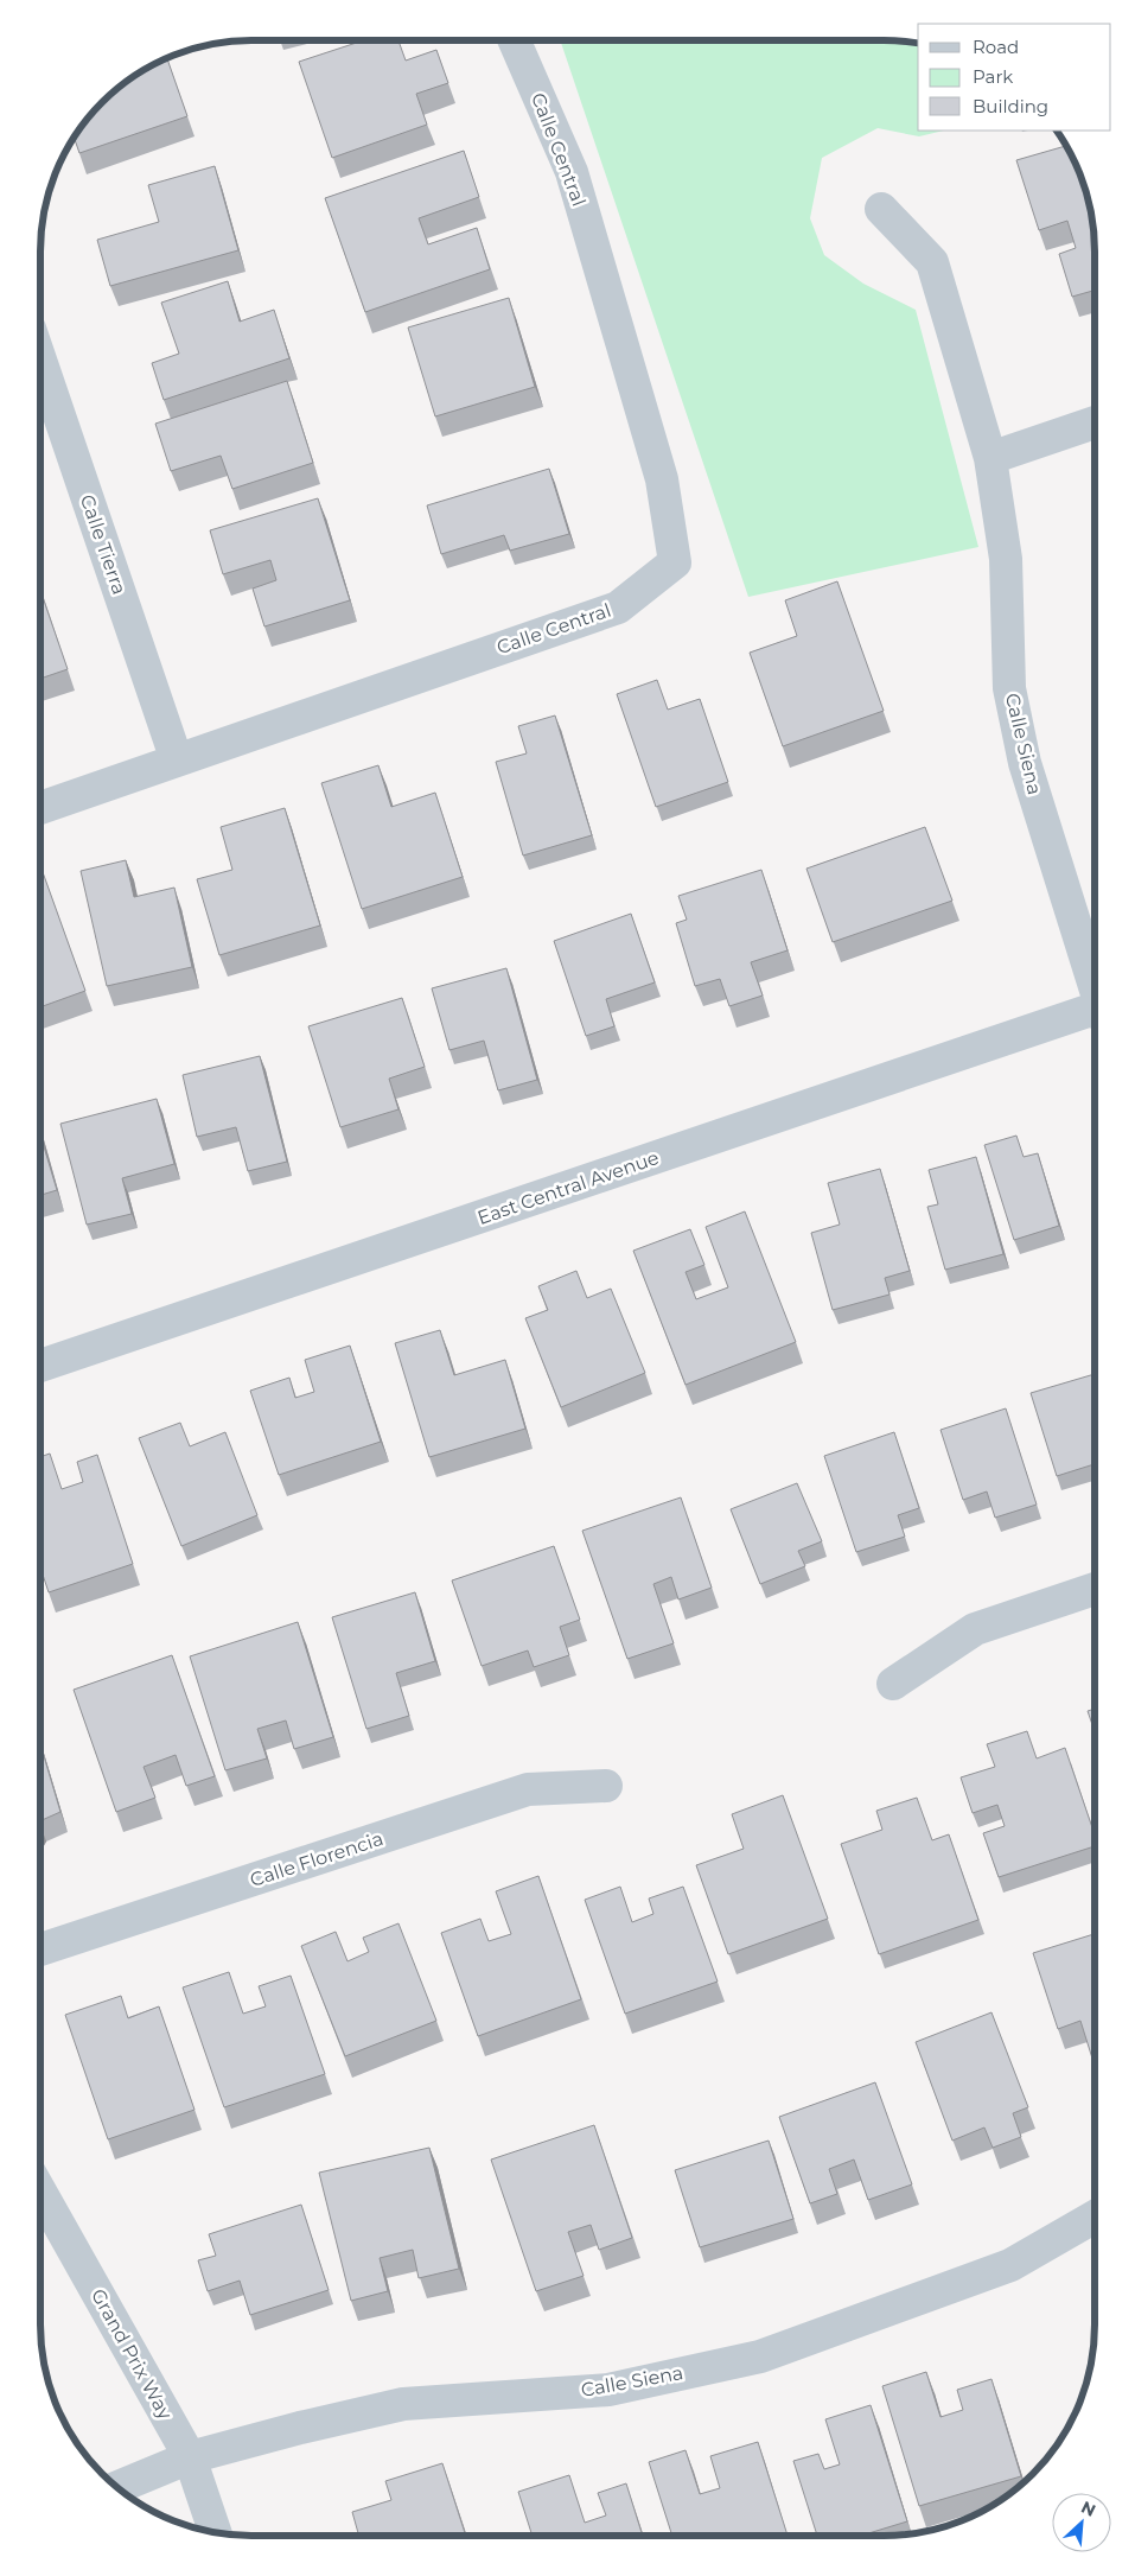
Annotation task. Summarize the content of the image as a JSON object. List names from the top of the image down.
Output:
{
  "streets": {
    "street": [
      "Calle Central",
      "Calle Tierra",
      "Calle Siena",
      "East Central Avenue",
      "Calle Florencia",
      "Grand Prix Way"
    ]
  },
  "crossings": [
    ["Calle Central", "Calle Tierra"],
    ["Calle Siena", "Grand Prix Way"]
  ],
  "legend": ["Road", "Park", "Building"],
  "north": "top right"
}
